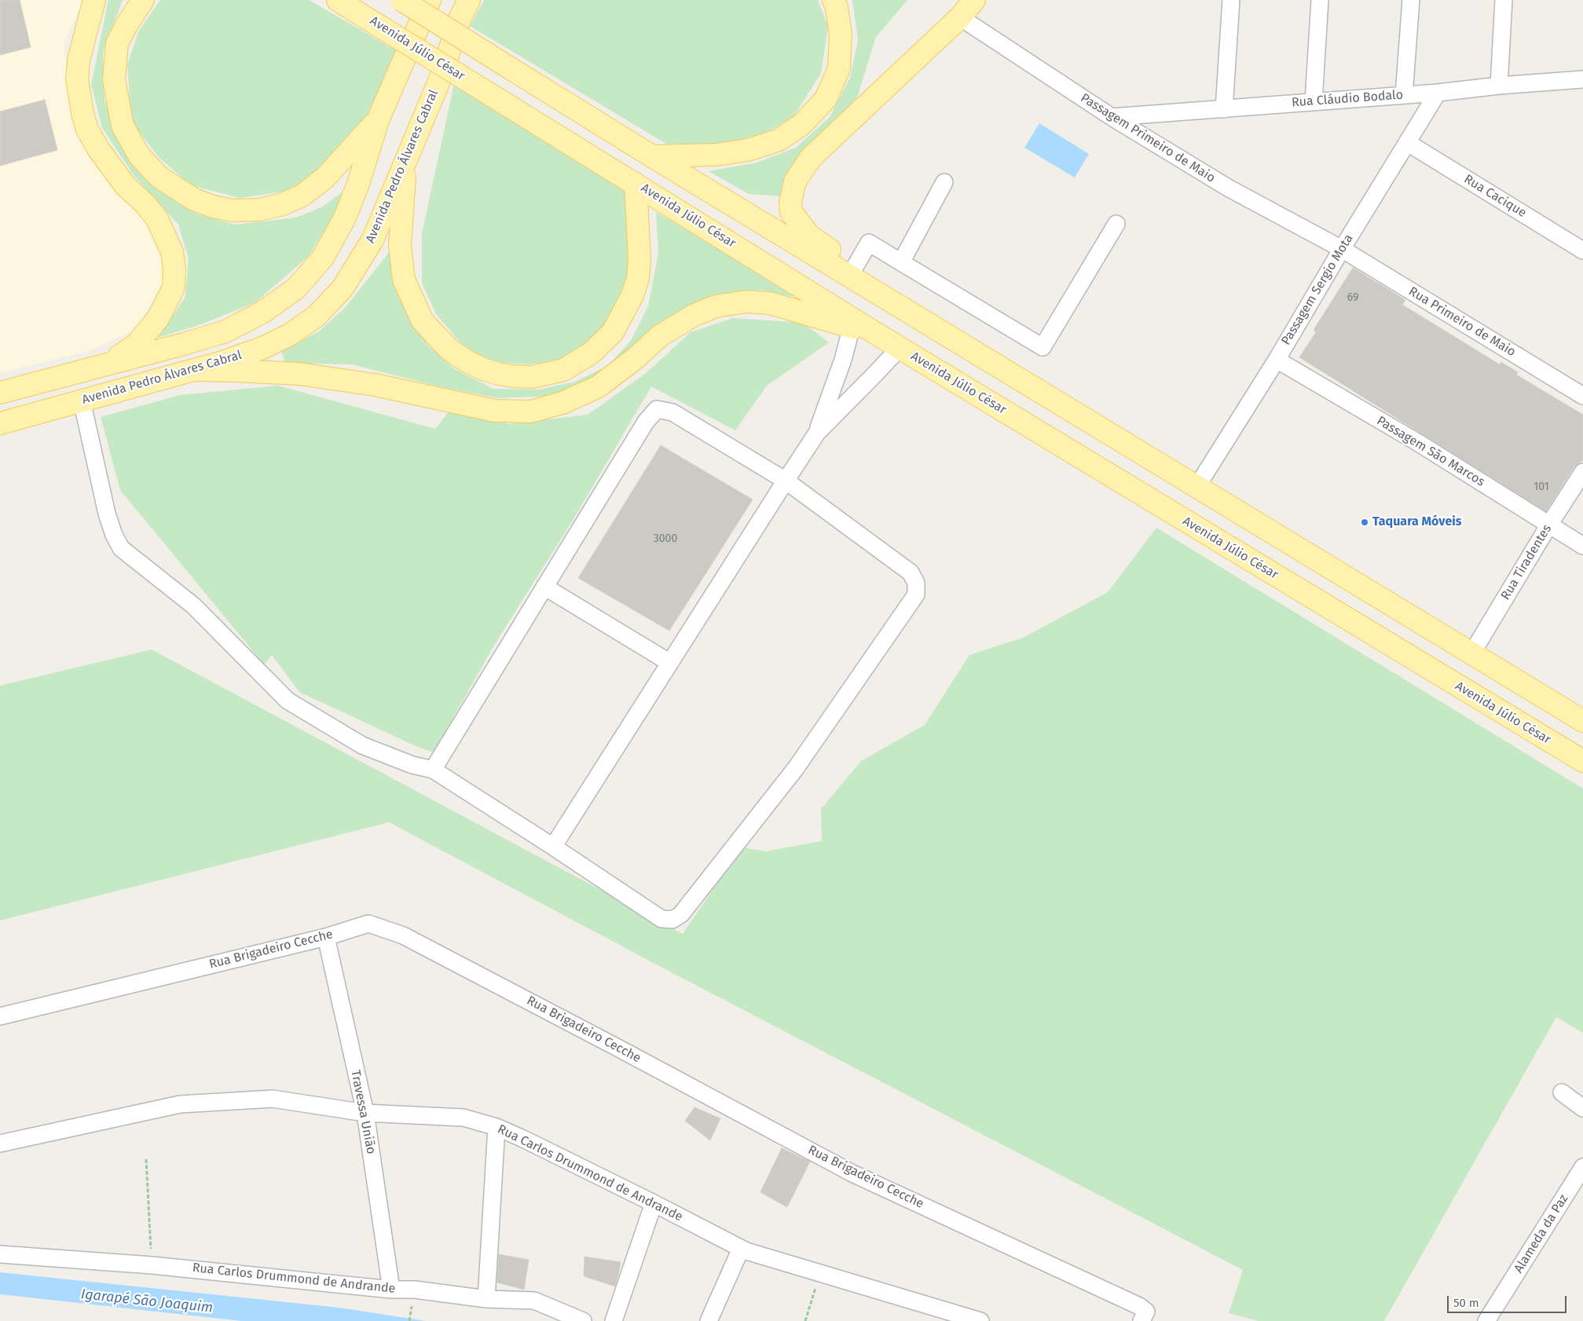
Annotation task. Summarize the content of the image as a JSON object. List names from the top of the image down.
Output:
{
  "streets": {
    "main road": ["Avenida Júlio César", "Avenida Pedro Álvares Cabral"],
    "street": [
      "Rua Cláudio Bodalo",
      "Passagem Primeiro de Maio",
      "Rua Cacique",
      "Passagem Sergio Mota",
      "Rua Primeiro de Maio",
      "Passagem São Marcos",
      "Rua Tiradentes",
      "Rua Brigadeiro Cecche",
      "Travessa União",
      "Rua Carlos Drummond de Andrande",
      "Alameda da Paz"
    ]
  },
  "crossings": [
    ["Rua Cláudio Bodalo", "Passagem Primeiro de Maio"],
    ["Rua Cláudio Bodalo", "Passagem Sergio Mota"],
    ["Passagem Primeiro de Maio", "Passagem Sergio Mota"],
    ["Passagem Primeiro de Maio", "Rua Primeiro de Maio"],
    ["Rua Cacique", "Passagem Sergio Mota"],
    ["Passagem Sergio Mota", "Rua Primeiro de Maio"],
    ["Passagem Sergio Mota", "Passagem São Marcos"],
    ["Passagem São Marcos", "Rua Tiradentes"],
    ["Rua Brigadeiro Cecche", "Travessa União"],
    ["Travessa União", "Rua Carlos Drummond de Andrande"]
  ],
  "water": ["Igarapé São Joaquim"],
  "places": ["Taquara Móveis"],
  "house_numbers": ["69", "101", "3000"],
  "scale_bar": "50 m"
}
